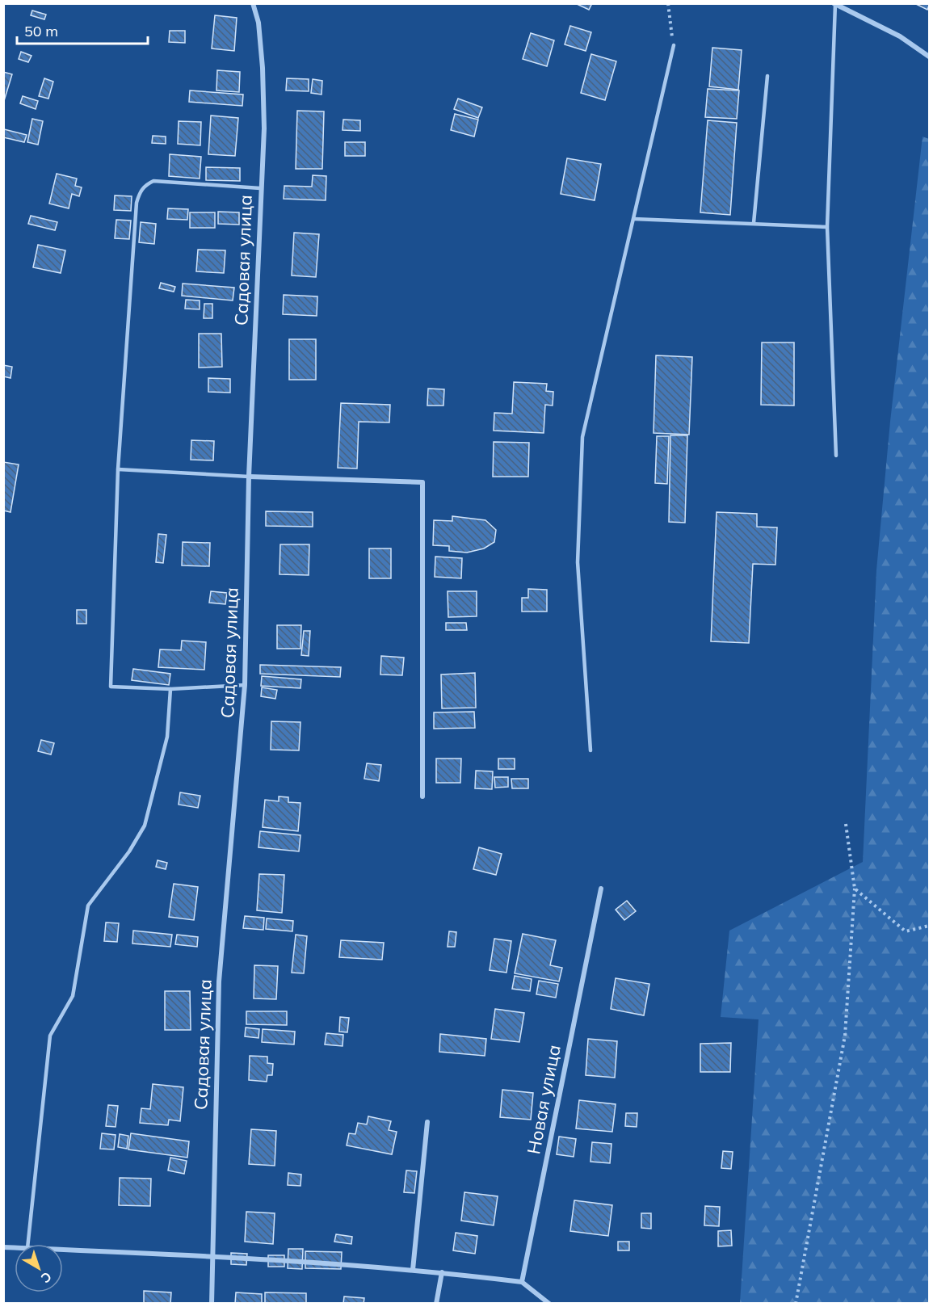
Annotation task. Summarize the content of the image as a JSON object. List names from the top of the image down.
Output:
{
  "streets": {
    "street": ["Садовая улица", "Новая улица"]
  },
  "scale_bar": "50 m",
  "north": "bottom right"
}
